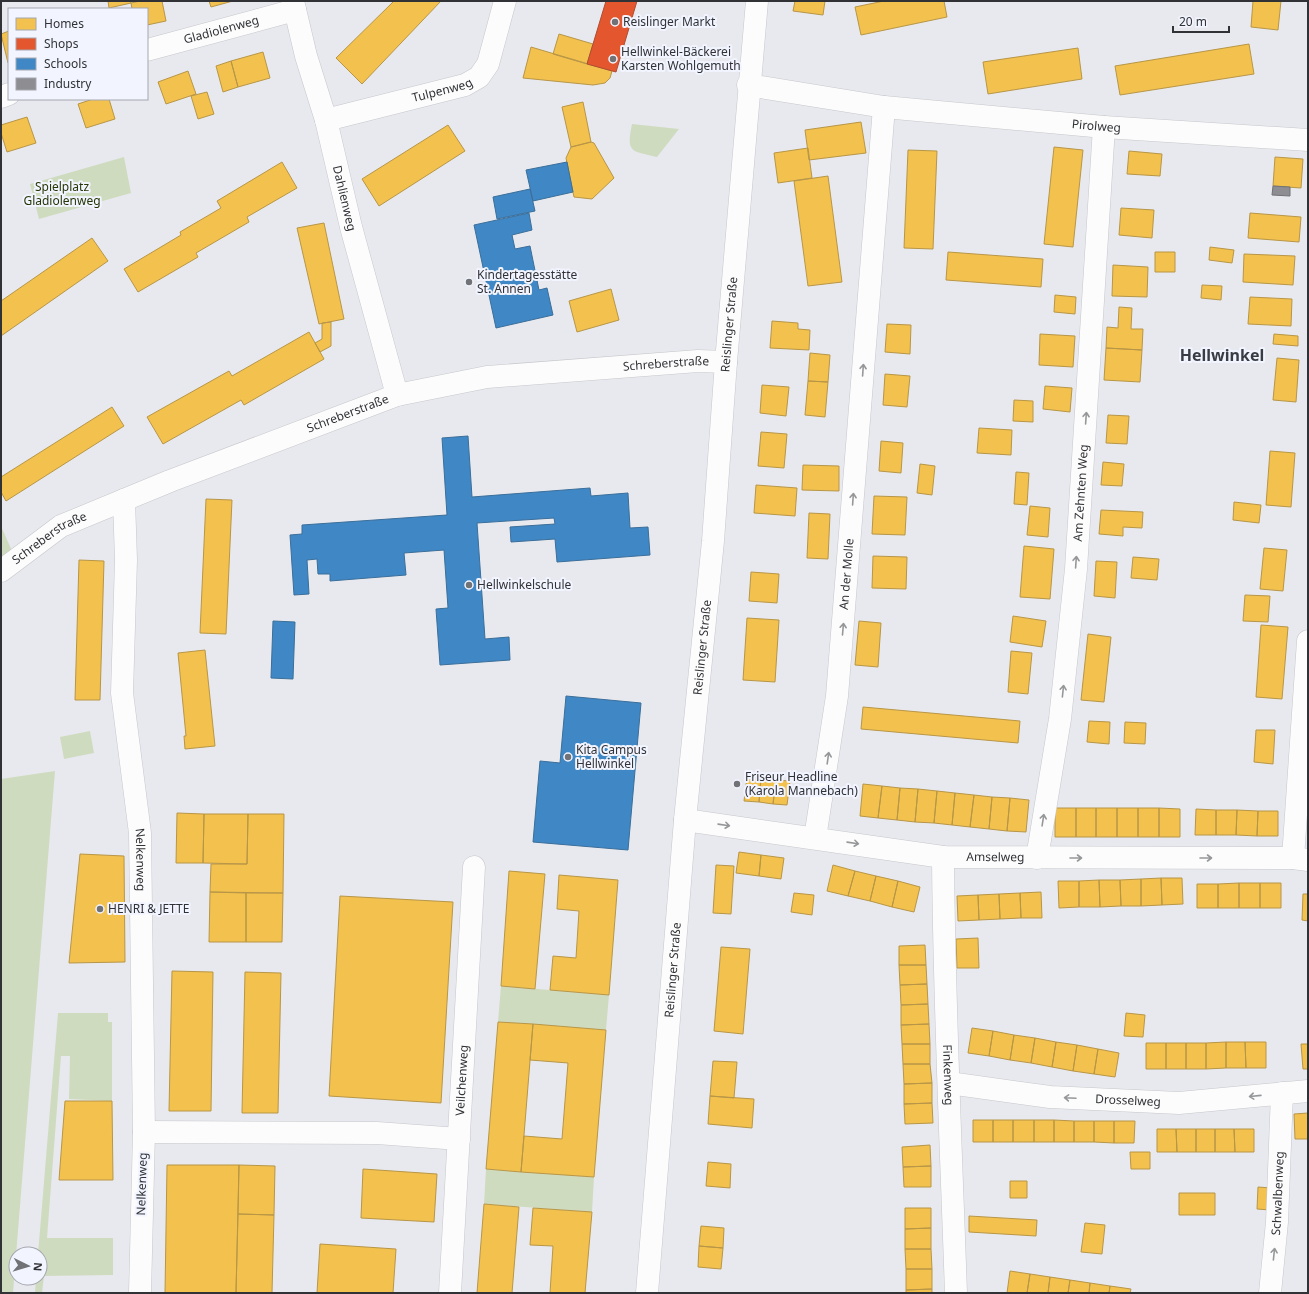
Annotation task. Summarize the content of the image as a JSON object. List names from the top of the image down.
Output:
{
  "streets": {
    "street": [
      "Gladiolenweg",
      "Tulpenweg",
      "Pirolweg",
      "Dahlienweg",
      "Reislinger Straße",
      "Schreberstraße",
      "Am Zehnten Weg",
      "An der Molle",
      "Amselweg",
      "Nelkenweg",
      "Finkenweg",
      "Veilchenweg",
      "Drosselweg",
      "Schwalbenweg"
    ]
  },
  "crossings": [
    ["Gladiolenweg", "Dahlienweg"],
    ["Tulpenweg", "Dahlienweg"],
    ["Pirolweg", "Reislinger Straße"],
    ["Pirolweg", "Am Zehnten Weg"],
    ["Pirolweg", "An der Molle"],
    ["Dahlienweg", "Schreberstraße"],
    ["Reislinger Straße", "Schreberstraße"],
    ["Reislinger Straße", "Amselweg"],
    ["Schreberstraße", "Nelkenweg"],
    ["Am Zehnten Weg", "Amselweg"],
    ["An der Molle", "Amselweg"],
    ["Amselweg", "Finkenweg"],
    ["Finkenweg", "Drosselweg"],
    ["Drosselweg", "Schwalbenweg"]
  ],
  "one_way": [
    "Am Zehnten Weg",
    "An der Molle",
    "Amselweg",
    "Drosselweg",
    "Schwalbenweg"
  ],
  "districts": ["Hellwinkel"],
  "parks": ["Spielplatz Gladiolenweg"],
  "places": [
    "Reislinger Markt",
    "Hellwinkel-Bäckerei Karsten Wohlgemuth",
    "Kindertagesstätte St. Annen",
    "Hellwinkelschule",
    "Kita Campus Hellwinkel",
    "Friseur Headline (Karola Mannebach)",
    "HENRI & JETTE"
  ],
  "legend": [
    "Homes",
    "Shops",
    "Schools",
    "Industry"
  ],
  "scale_bar": "20 m",
  "north": "right"
}
